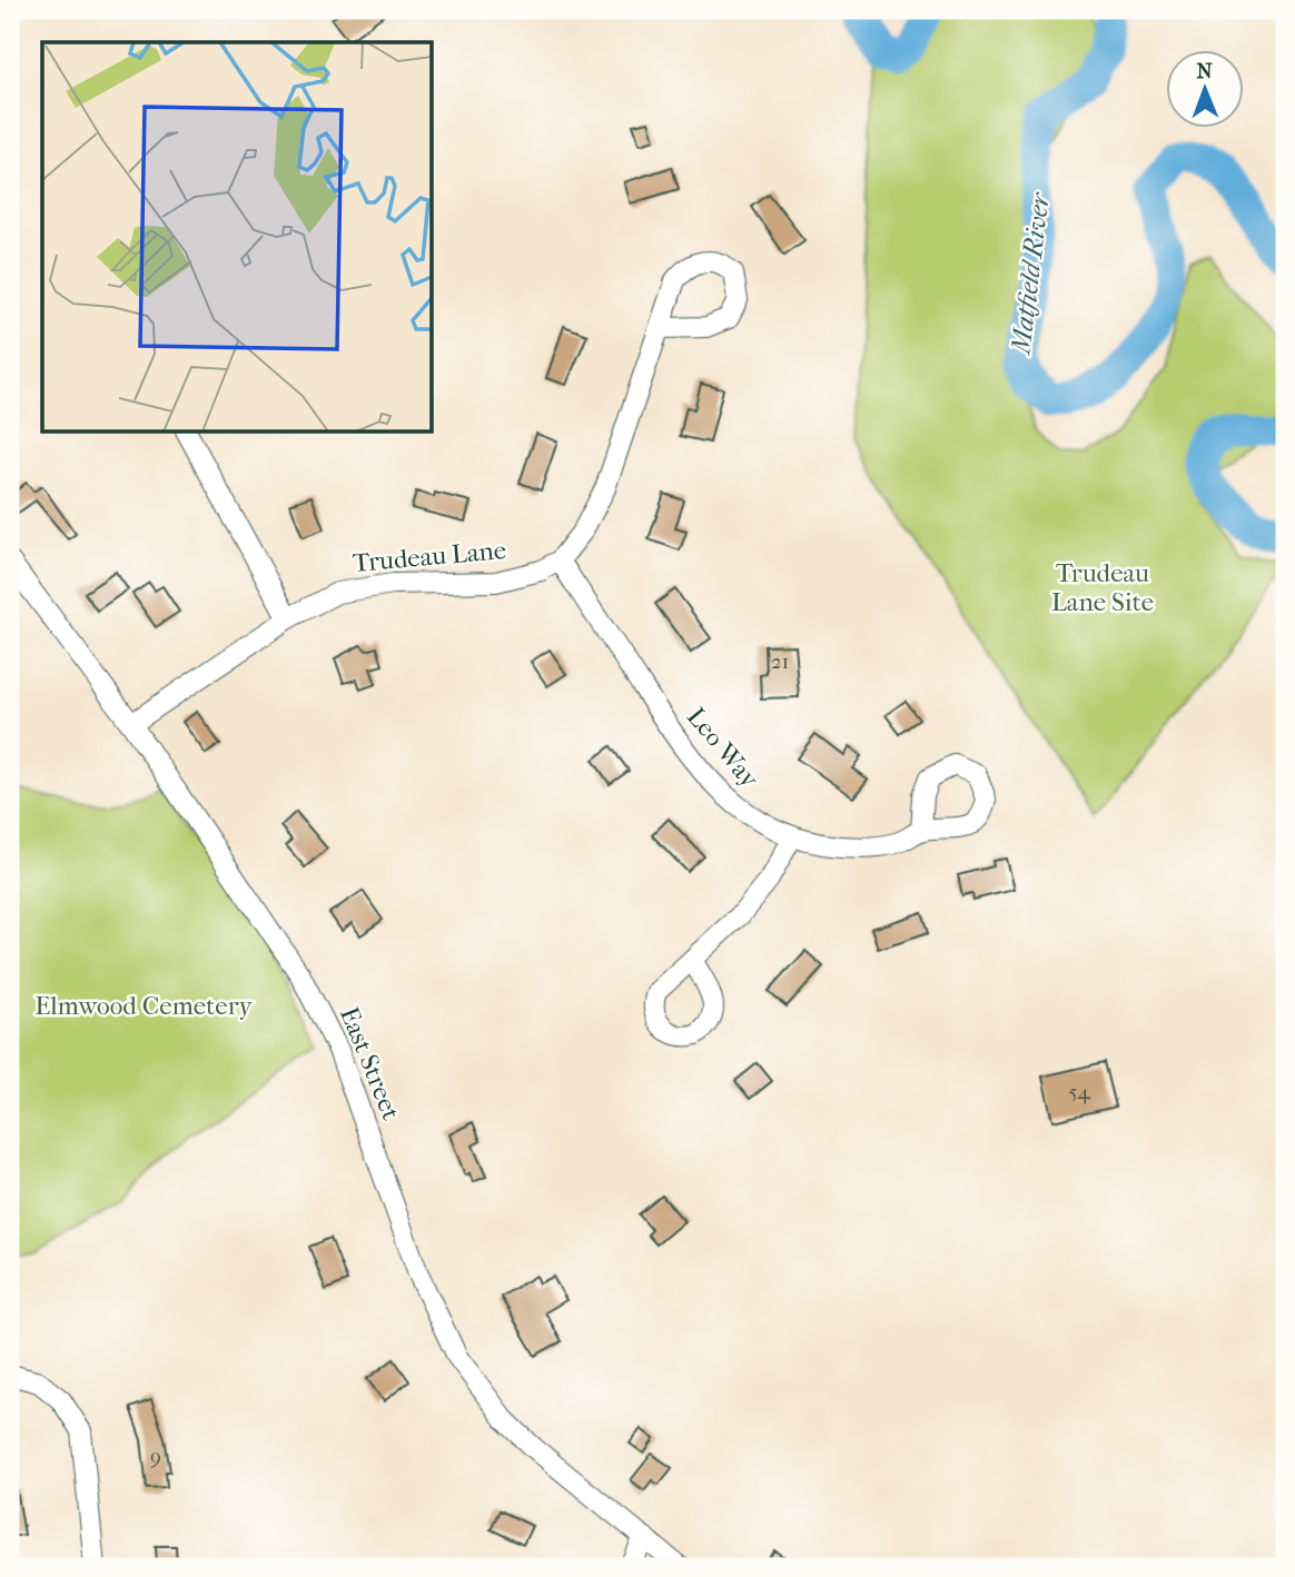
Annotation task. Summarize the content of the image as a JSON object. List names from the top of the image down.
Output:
{
  "streets": {
    "street": ["Trudeau Lane", "Leo Way", "East Street"]
  },
  "crossings": [
    ["Trudeau Lane", "Leo Way"],
    ["Trudeau Lane", "East Street"]
  ],
  "water": ["Matfield River"],
  "parks": ["Trudeau Lane Site", "Elmwood Cemetery"],
  "house_numbers": ["21", "54", "9"],
  "north": "top"
}
